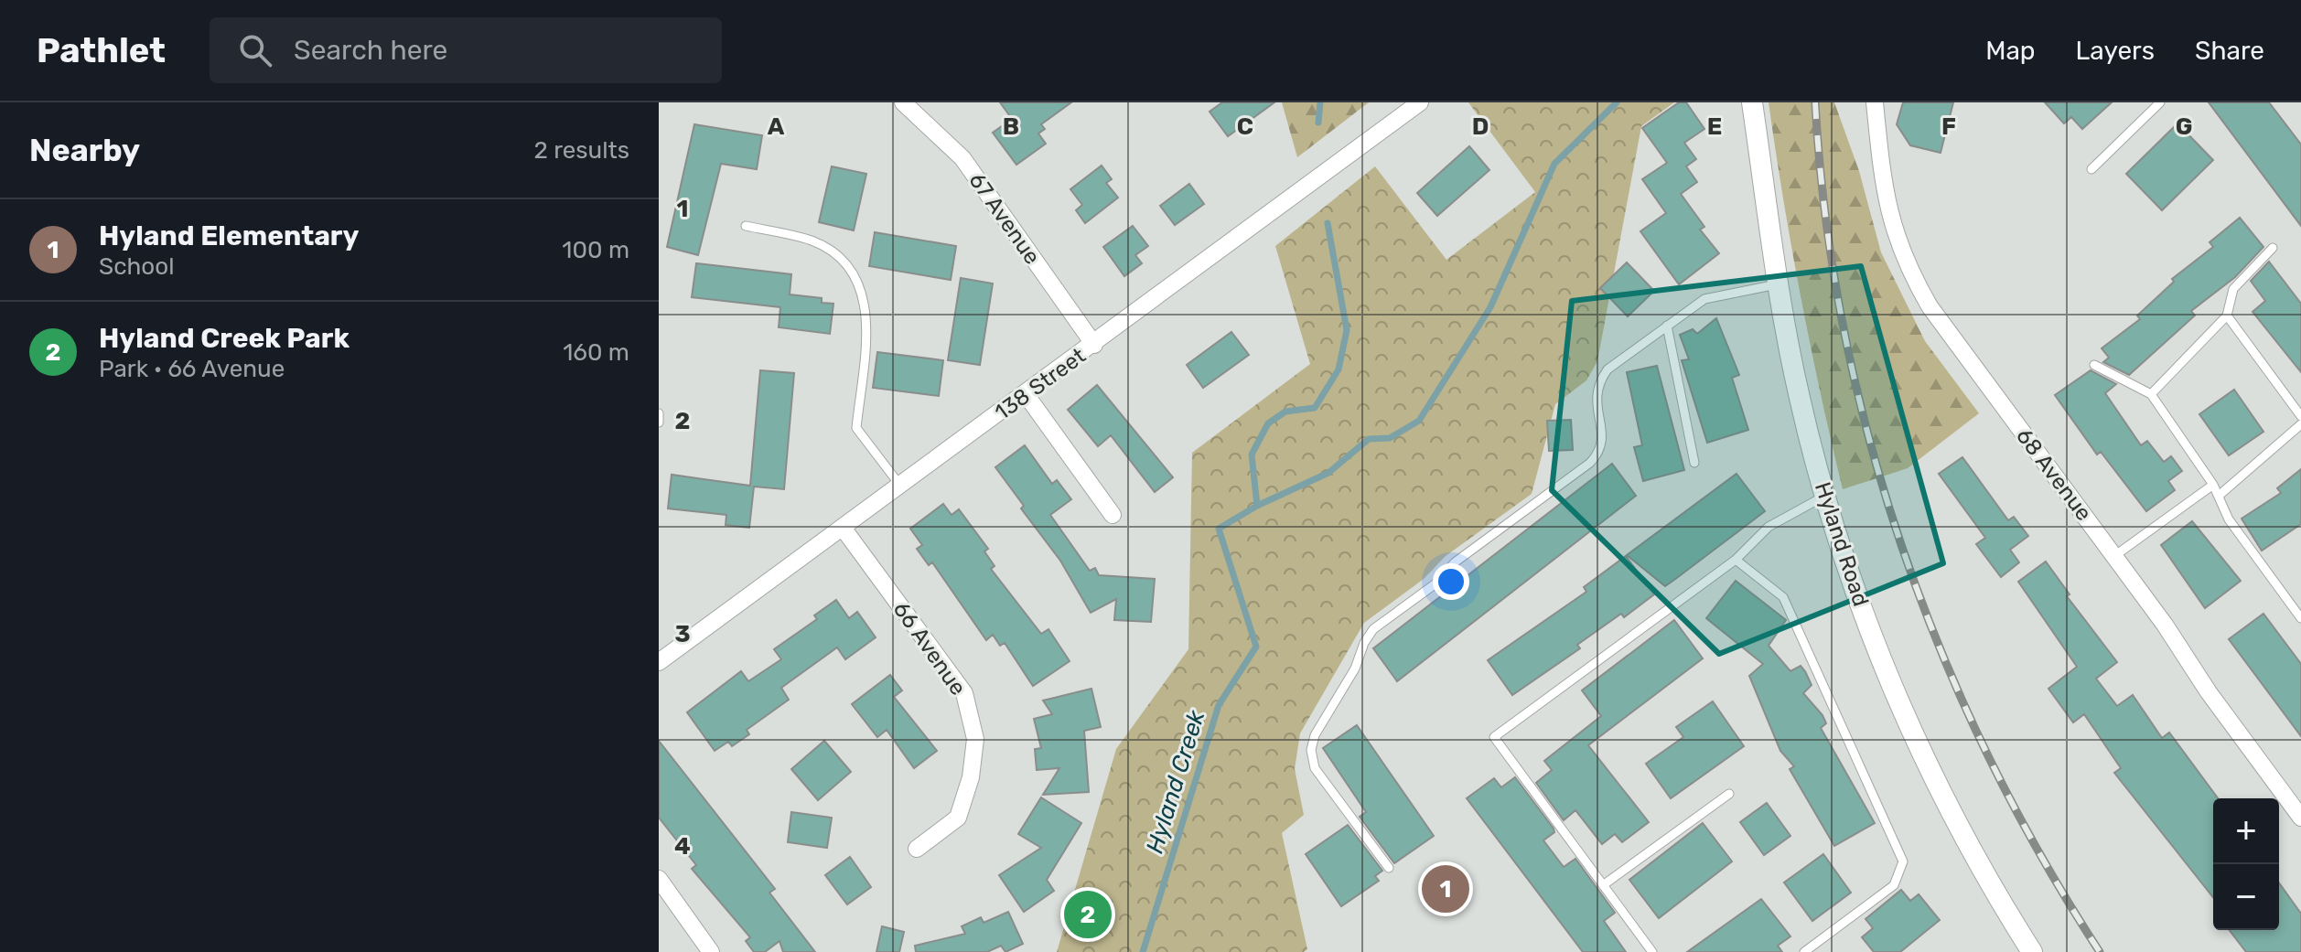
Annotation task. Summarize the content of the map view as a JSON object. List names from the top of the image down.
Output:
{
  "streets": {
    "street": [
      "67 Avenue",
      "138 Street",
      "68 Avenue",
      "Hyland Road",
      "66 Avenue"
    ]
  },
  "crossings": [
    ["67 Avenue", "138 Street"],
    ["138 Street", "66 Avenue"]
  ],
  "water": ["Hyland Creek"],
  "page": {
    "header": "Pathlet",
    "search": "Search here",
    "nav": ["Map", "Layers", "Share"],
    "heading": ["Nearby", "2 results"],
    "list": [
      {
        "mark": "1",
        "name": "Hyland Elementary",
        "note": "School",
        "value": "100 m"
      },
      {
        "mark": "2",
        "name": "Hyland Creek Park",
        "note": "Park · 66 Avenue",
        "value": "160 m"
      }
    ],
    "map_buttons": ["+", "−"],
    "pins": ["1", "2"]
  },
  "grid": {
    "columns": [
      "A",
      "B",
      "C",
      "D",
      "E",
      "F",
      "G"
    ],
    "rows": [
      "1",
      "2",
      "3",
      "4"
    ]
  }
}
